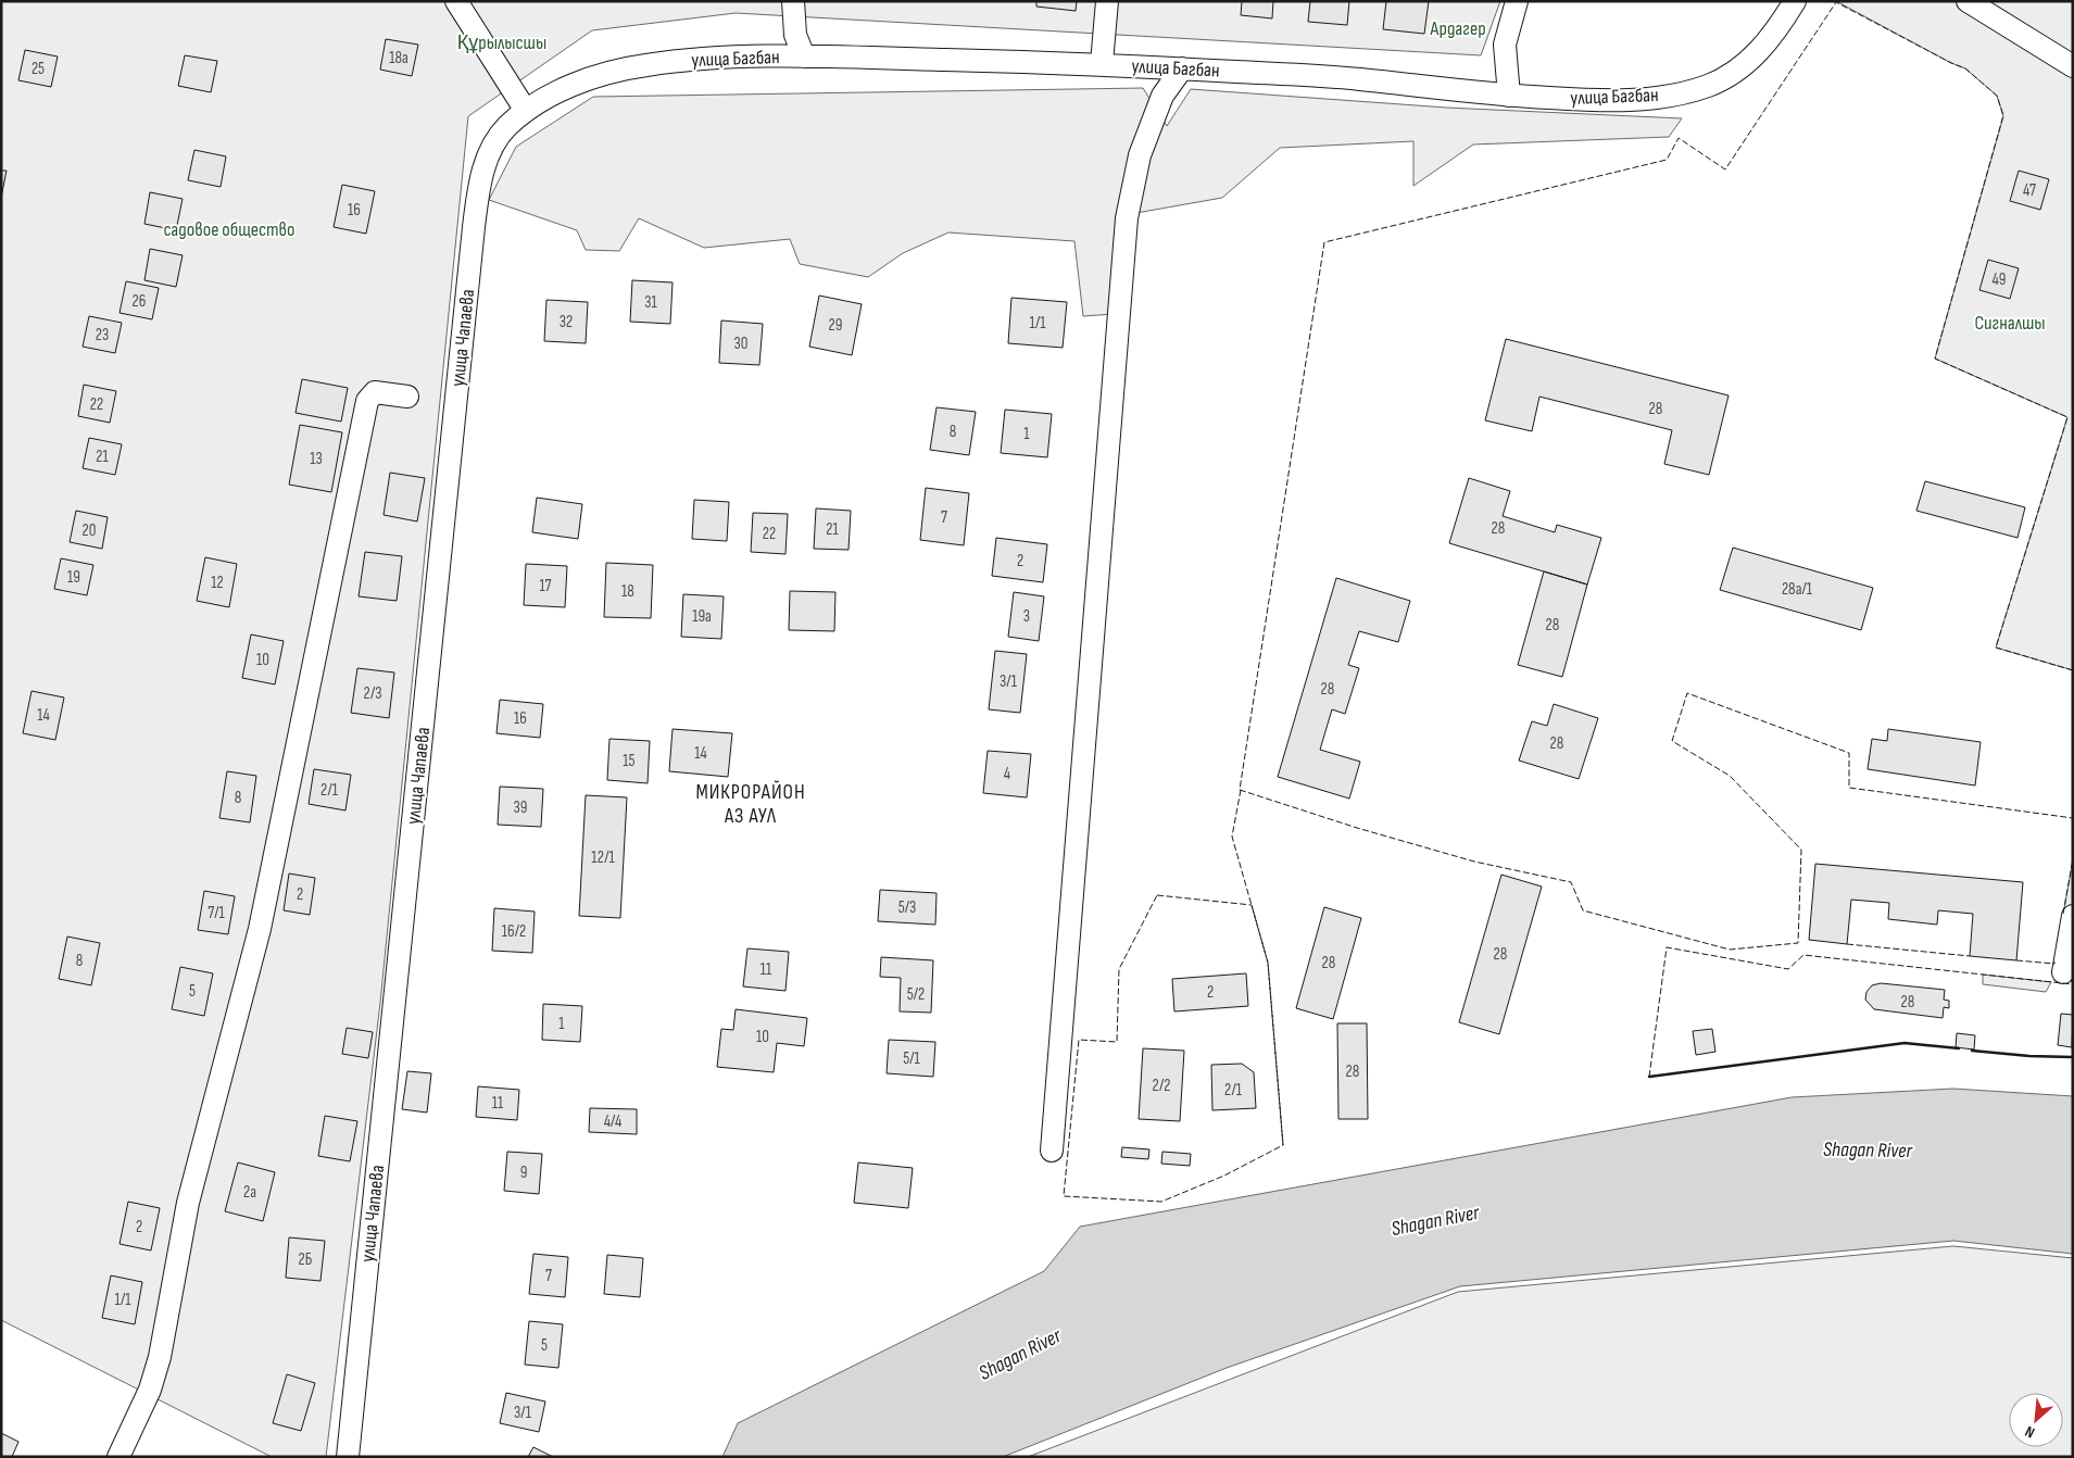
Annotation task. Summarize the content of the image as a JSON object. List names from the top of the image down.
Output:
{
  "streets": {
    "street": ["улица Багбан", "улица Чапаева"]
  },
  "crossings": [
    ["улица Багбан", "улица Чапаева"]
  ],
  "districts": ["МИКРОРАЙОН АЗ АУЛ"],
  "water": ["Shagan River"],
  "parks": [
    "Ардагер",
    "Құрылысшы",
    "садовое общество",
    "Сигналшы"
  ],
  "house_numbers": [
    "18а",
    "25",
    "47",
    "16",
    "49",
    "26",
    "31",
    "32",
    "1/1",
    "29",
    "23",
    "30",
    "22",
    "28",
    "8",
    "1",
    "21",
    "13",
    "7",
    "28",
    "21",
    "20",
    "22",
    "2",
    "19",
    "12",
    "17",
    "28а/1",
    "18",
    "19а",
    "3",
    "28",
    "10",
    "3/1",
    "28",
    "2/3",
    "14",
    "16",
    "28",
    "14",
    "15",
    "4",
    "2/1",
    "8",
    "39",
    "12/1",
    "2",
    "5/3",
    "7/1",
    "16/2",
    "28",
    "8",
    "28",
    "11",
    "5",
    "2",
    "5/2",
    "28",
    "1",
    "10",
    "5/1",
    "28",
    "2/2",
    "2/1",
    "11",
    "4/4",
    "9",
    "2а",
    "2",
    "2Б",
    "7",
    "1/1",
    "5",
    "3/1"
  ],
  "north": "bottom left"
}
